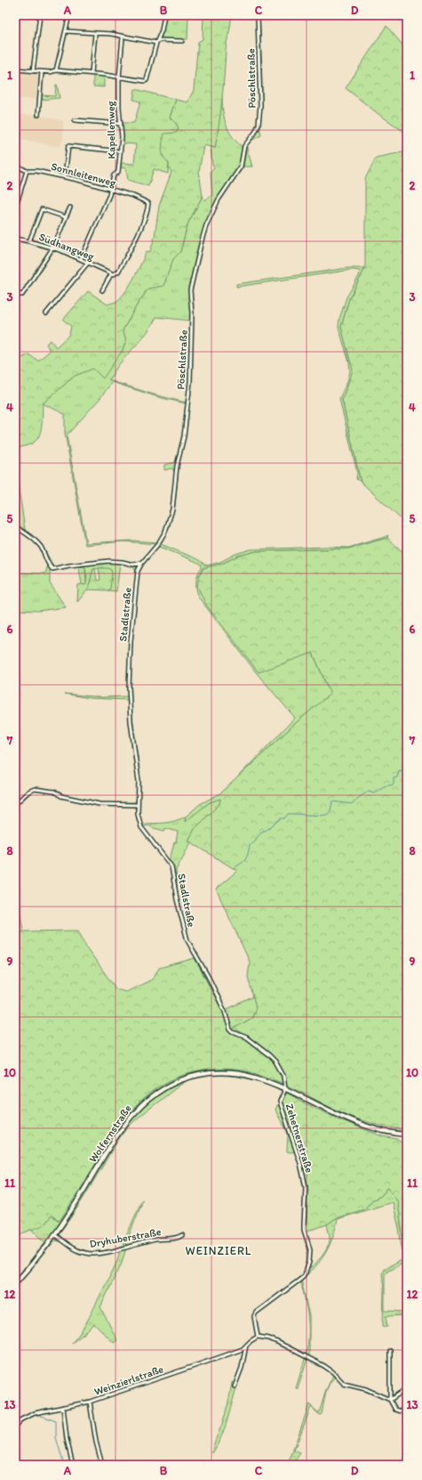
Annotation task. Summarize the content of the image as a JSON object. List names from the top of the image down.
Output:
{
  "streets": {
    "main road": ["Wolfernstraße"],
    "street": [
      "Pöschlstraße",
      "Kapellenweg",
      "Sonnleitenweg",
      "Südhangweg",
      "Stadlstraße",
      "Zehetnerstraße",
      "Dryhuberstraße",
      "Weinzierlstraße"
    ]
  },
  "crossings": [
    ["Pöschlstraße", "Stadlstraße"],
    ["Kapellenweg", "Sonnleitenweg"],
    ["Kapellenweg", "Südhangweg"],
    ["Sonnleitenweg", "Südhangweg"],
    ["Stadlstraße", "Wolfernstraße"],
    ["Stadlstraße", "Zehetnerstraße"],
    ["Wolfernstraße", "Zehetnerstraße"],
    ["Wolfernstraße", "Dryhuberstraße"],
    ["Zehetnerstraße", "Weinzierlstraße"]
  ],
  "districts": ["WEINZIERL"],
  "grid": {
    "columns": [
      "A",
      "B",
      "C",
      "D"
    ],
    "rows": [
      "1",
      "2",
      "3",
      "4",
      "5",
      "6",
      "7",
      "8",
      "9",
      "10",
      "11",
      "12",
      "13"
    ]
  }
}
